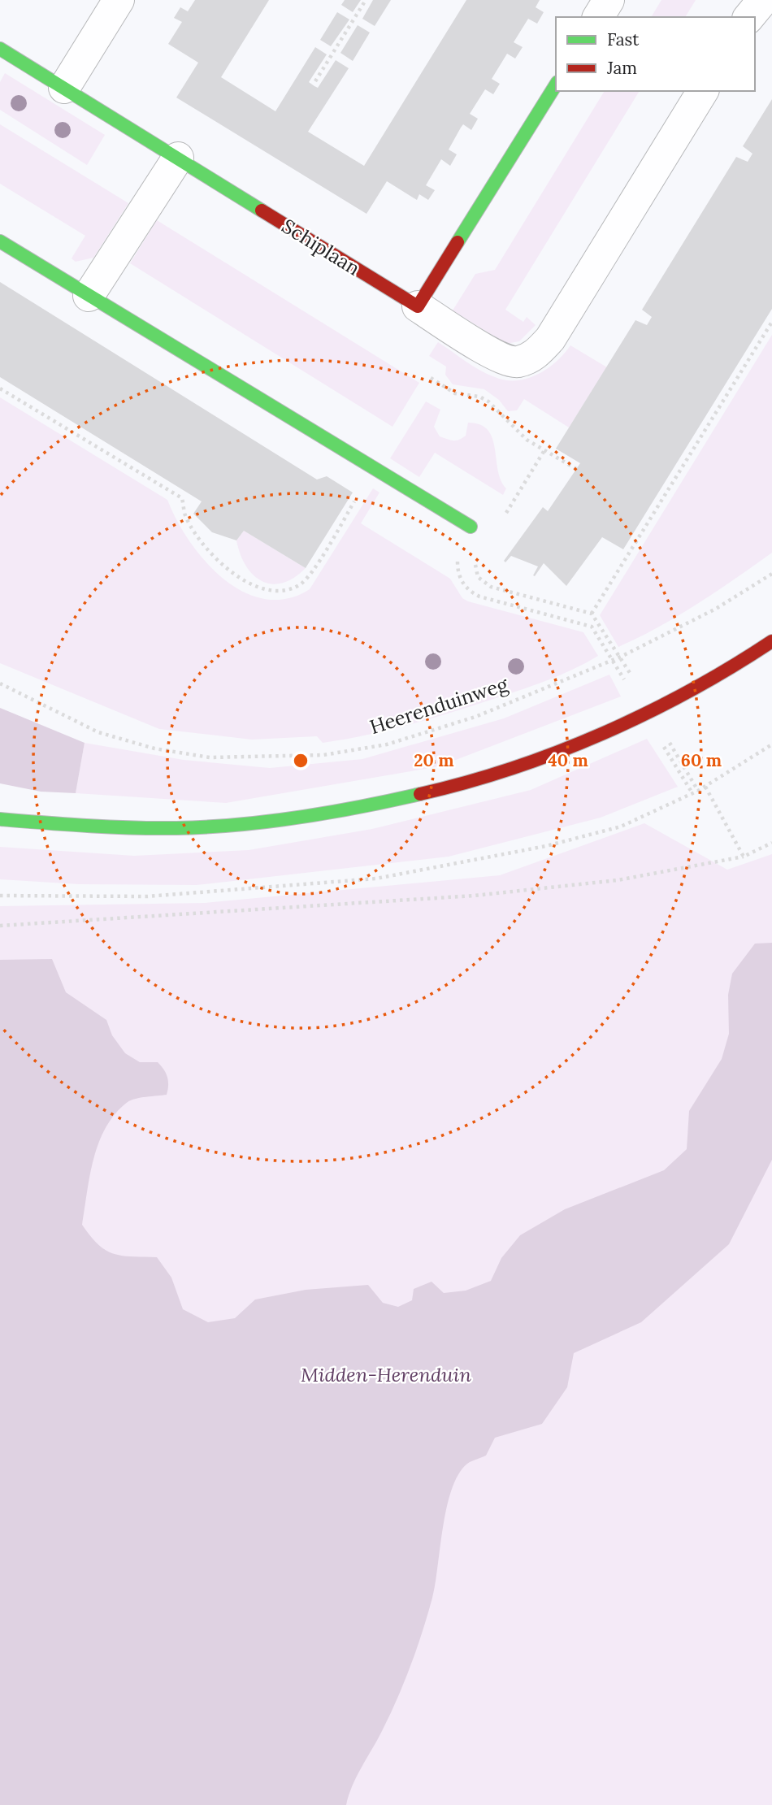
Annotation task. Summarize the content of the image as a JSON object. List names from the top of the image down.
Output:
{
  "streets": {
    "street": ["Schiplaan"],
    "path": ["Heerenduinweg"]
  },
  "parks": ["Midden-Herenduin"],
  "legend": ["Fast", "Jam"],
  "rings": ["20 m", "40 m", "60 m"]
}
